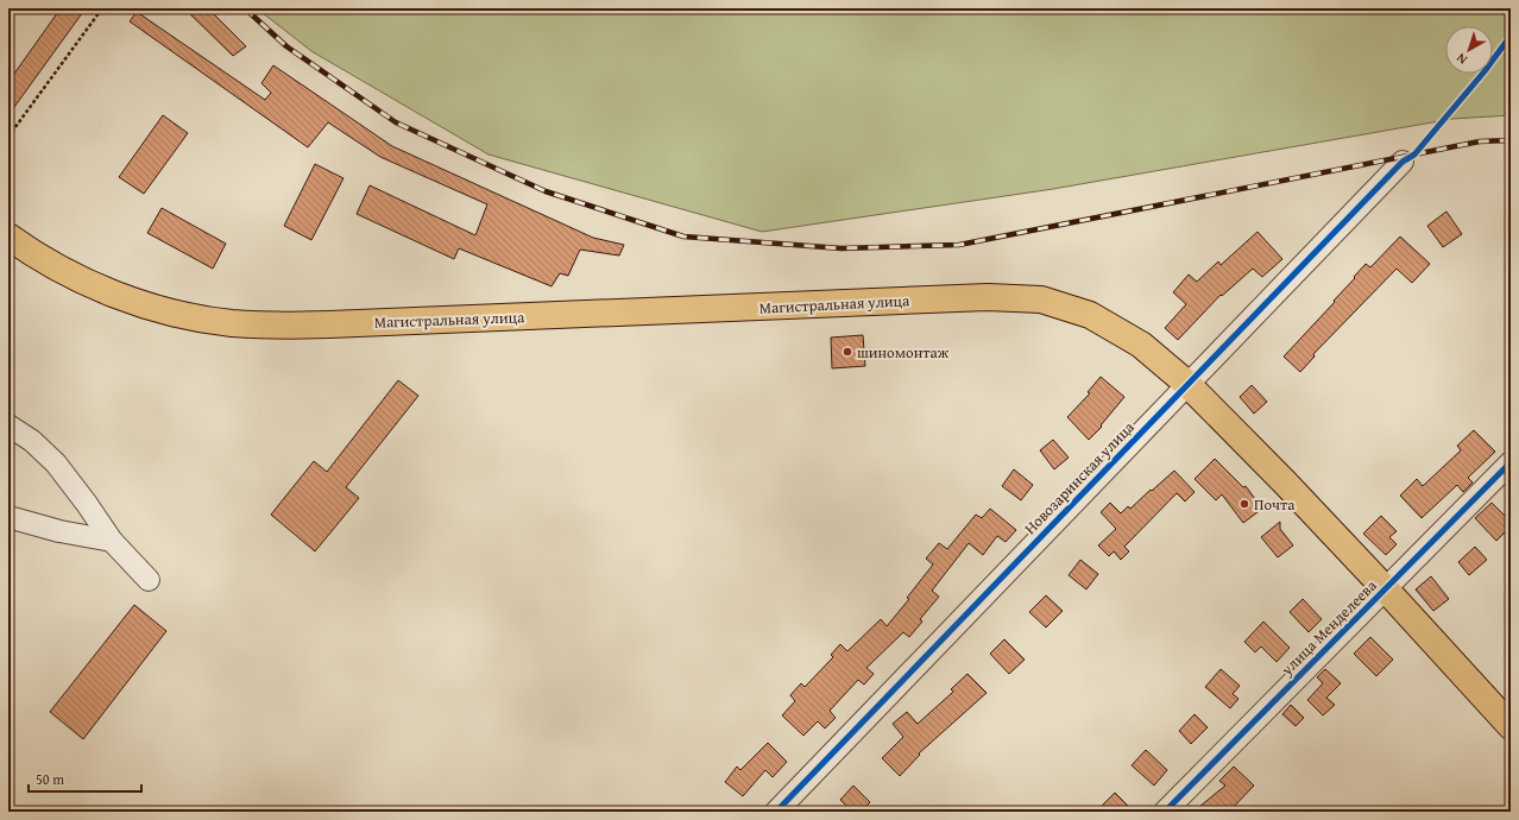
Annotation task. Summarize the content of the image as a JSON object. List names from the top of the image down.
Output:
{
  "streets": {
    "main road": ["Магистральная улица"],
    "street": ["Новозаринская улица", "улица Менделеева"]
  },
  "crossings": [
    ["Магистральная улица", "Новозаринская улица"],
    ["Магистральная улица", "улица Менделеева"]
  ],
  "places": ["шиномонтаж", "Почта"],
  "scale_bar": "50 m",
  "north": "bottom left"
}
